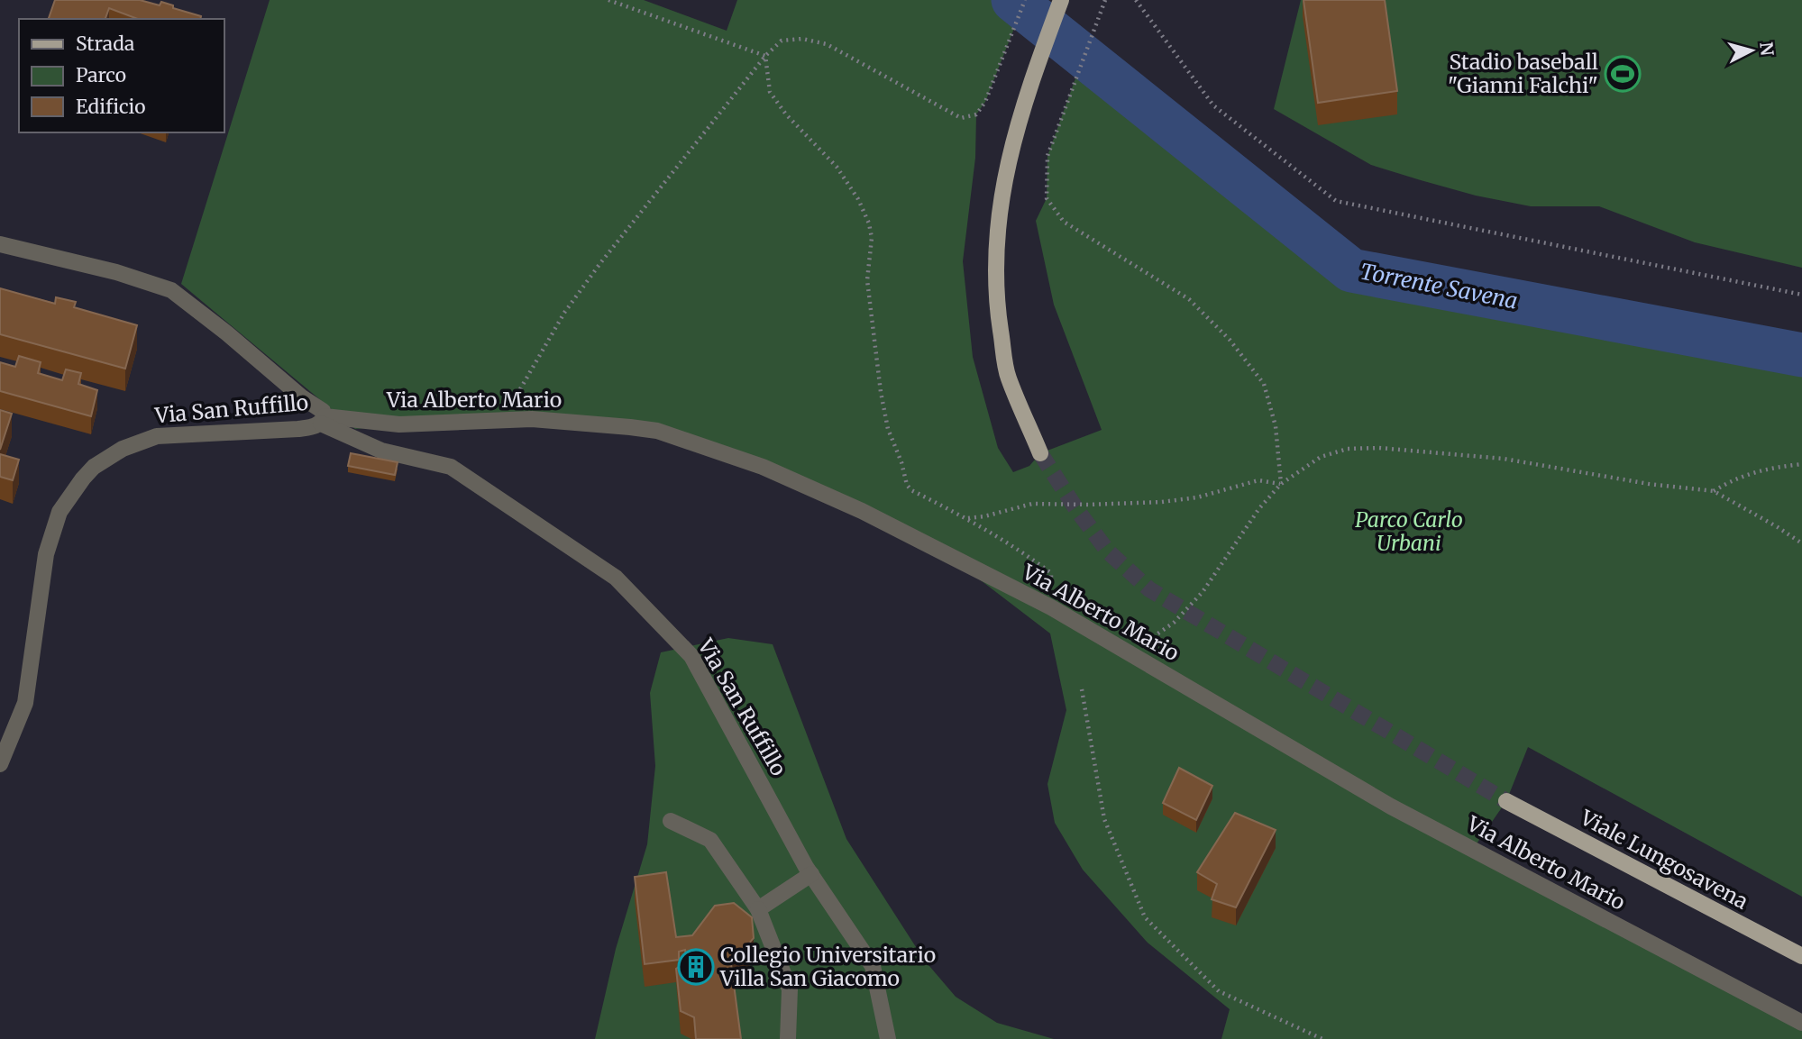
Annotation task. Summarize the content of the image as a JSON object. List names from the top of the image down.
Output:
{
  "streets": {
    "main road": ["Viale Lungosavena"],
    "street": ["Via Alberto Mario", "Via San Ruffillo"]
  },
  "crossings": [
    ["Via Alberto Mario", "Via San Ruffillo"]
  ],
  "water": ["Torrente Savena"],
  "parks": ["Parco Carlo Urbani"],
  "places": {
    "sports": ["Stadio baseball \"Gianni Falchi\""],
    "building": ["Collegio Universitario Villa San Giacomo"]
  },
  "legend": ["Strada", "Parco", "Edificio"],
  "north": "right"
}
